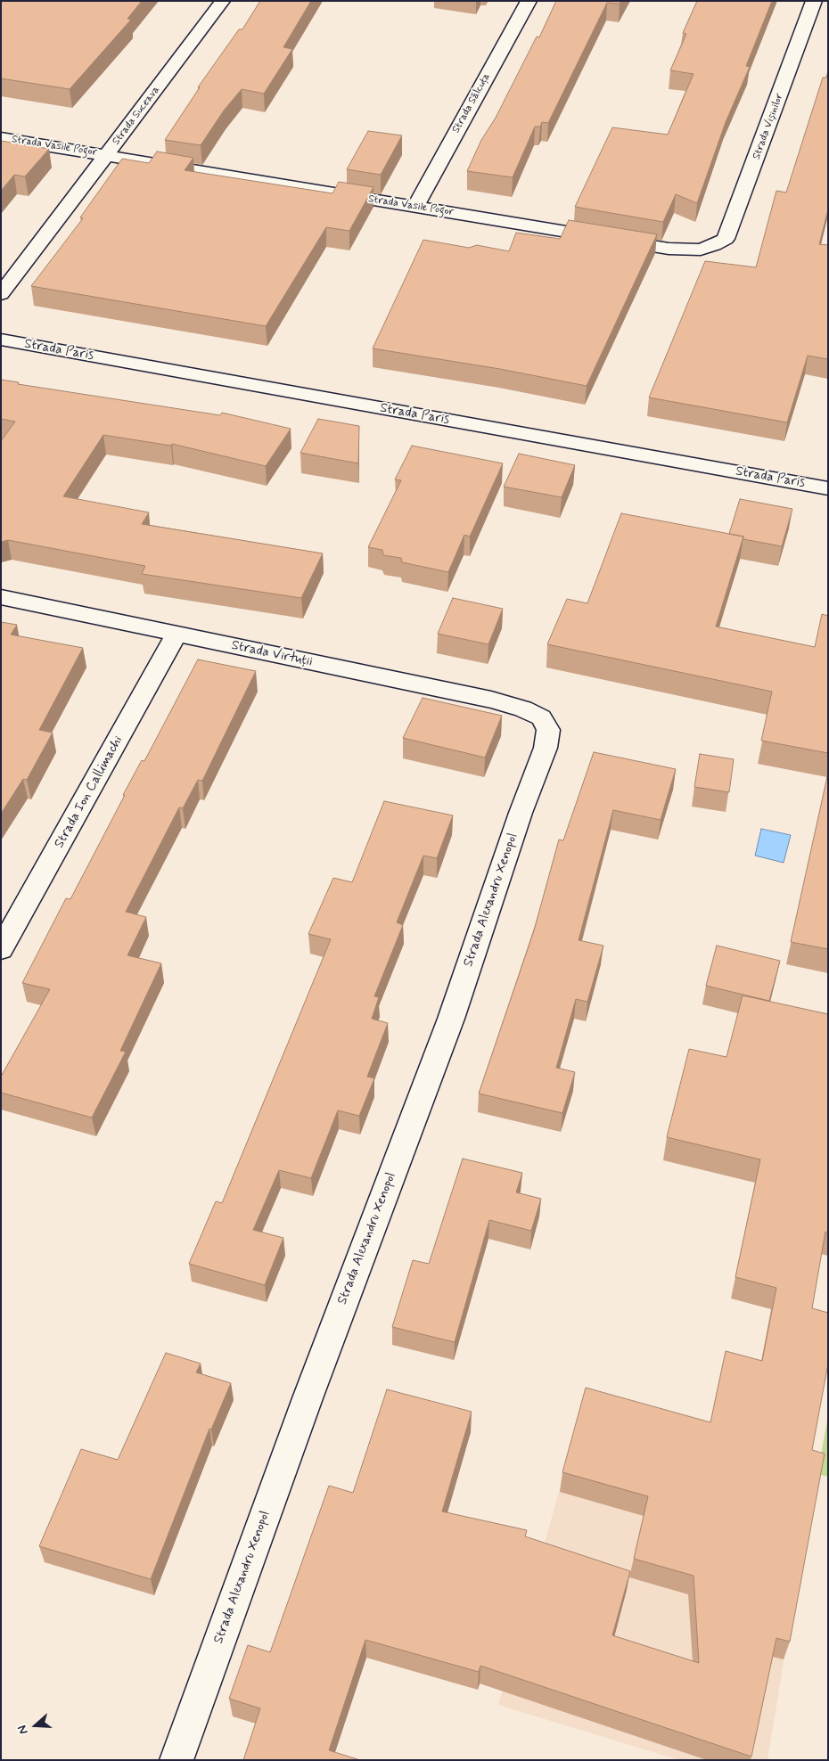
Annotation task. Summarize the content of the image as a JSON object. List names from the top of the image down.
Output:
{
  "streets": {
    "street": [
      "Strada Sălcuța",
      "Strada Suceava",
      "Strada Vișinilor",
      "Strada Vasile Pogor",
      "Strada Paris",
      "Strada Virtuții",
      "Strada Ion Callimachi",
      "Strada Alexandru Xenopol"
    ]
  },
  "crossings": [
    ["Strada Sălcuța", "Strada Vasile Pogor"],
    ["Strada Suceava", "Strada Vasile Pogor"],
    ["Strada Vișinilor", "Strada Vasile Pogor"],
    ["Strada Virtuții", "Strada Ion Callimachi"],
    ["Strada Virtuții", "Strada Alexandru Xenopol"]
  ],
  "north": "left"
}
